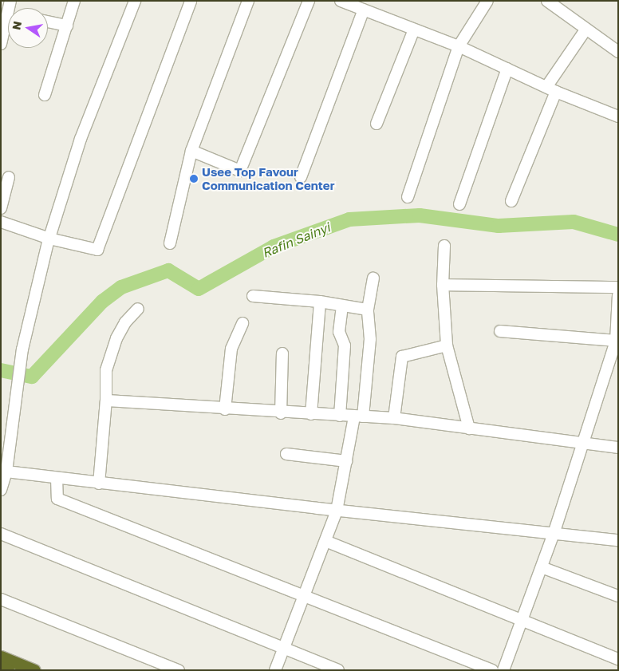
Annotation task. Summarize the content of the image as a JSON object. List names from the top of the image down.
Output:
{
  "water": ["Rafin Sainyi"],
  "places": ["Usee Top Favour Communication Center"],
  "north": "left"
}
